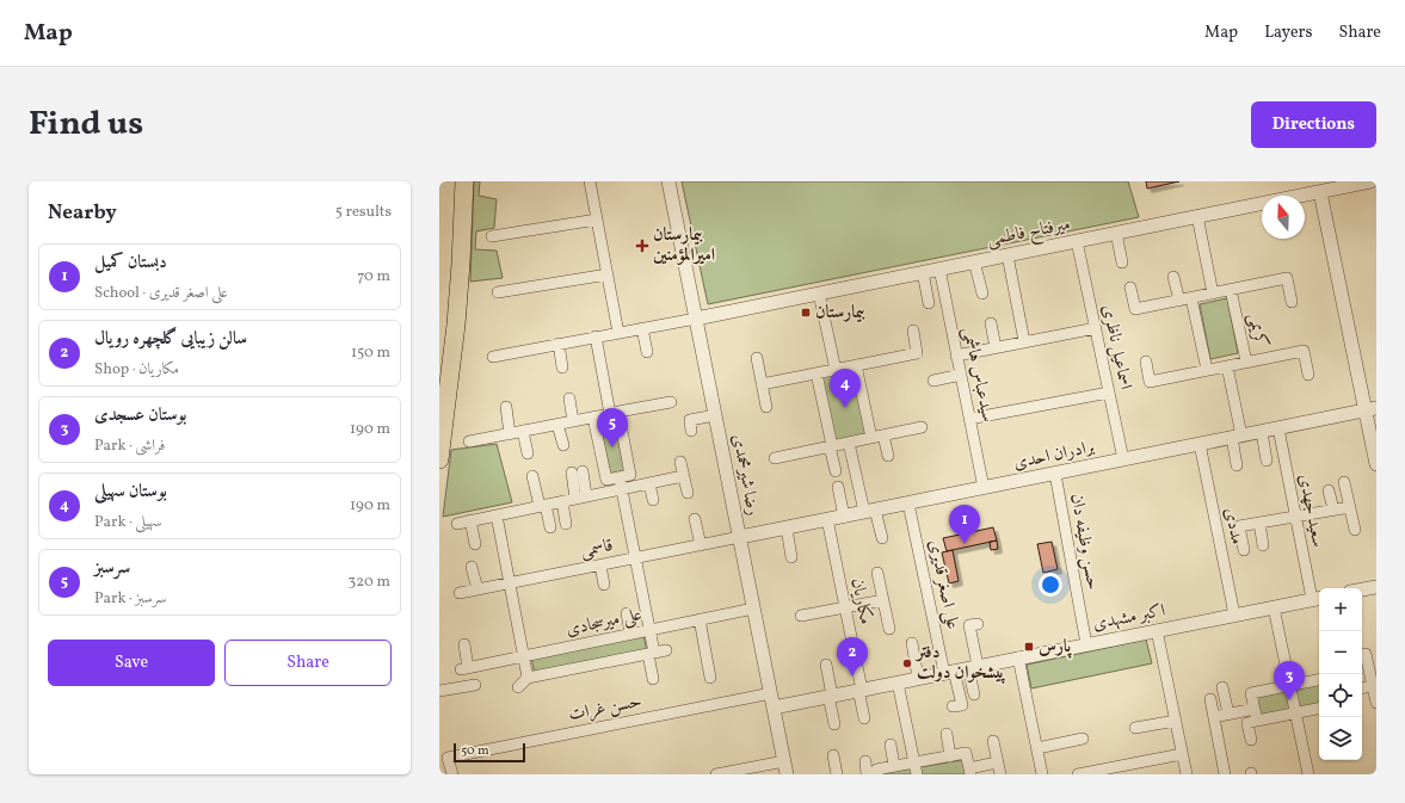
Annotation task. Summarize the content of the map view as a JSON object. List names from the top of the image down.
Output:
{
  "streets": {
    "street": [
      "میرفتاح فاطمی",
      "کریمی",
      "اسماعیل ناظری",
      "سیدعباس هاشمی",
      "برادران احدی",
      "رضا شیرمحمدی",
      "سعید جهدی",
      "مددی",
      "حسن وظیفه دان",
      "قاسمی",
      "علی اصغر قدیری",
      "مکاریان",
      "اکبر مشهدی",
      "علی میرسجادی",
      "حسن غرات"
    ]
  },
  "crossings": [
    ["میرفتاح فاطمی", "اسماعیل ناظری"],
    ["میرفتاح فاطمی", "سیدعباس هاشمی"],
    ["میرفتاح فاطمی", "رضا شیرمحمدی"],
    ["اسماعیل ناظری", "برادران احدی"],
    ["سیدعباس هاشمی", "برادران احدی"],
    ["برادران احدی", "رضا شیرمحمدی"],
    ["برادران احدی", "سعید جهدی"],
    ["برادران احدی", "مددی"],
    ["برادران احدی", "حسن وظیفه دان"],
    ["برادران احدی", "قاسمی"],
    ["برادران احدی", "علی اصغر قدیری"],
    ["برادران احدی", "مکاریان"],
    ["رضا شیرمحمدی", "قاسمی"],
    ["رضا شیرمحمدی", "اکبر مشهدی"],
    ["رضا شیرمحمدی", "علی میرسجادی"],
    ["رضا شیرمحمدی", "حسن غرات"],
    ["سعید جهدی", "اکبر مشهدی"],
    ["مددی", "اکبر مشهدی"],
    ["حسن وظیفه دان", "اکبر مشهدی"],
    ["علی اصغر قدیری", "اکبر مشهدی"],
    ["مکاریان", "اکبر مشهدی"]
  ],
  "places": {
    "health": ["بیمارستان امیرالمؤمنین"],
    "transit": ["بیمارستان", "پارس"],
    "other": ["دفتر پیشخوان دولت"]
  },
  "scale_bar": "50 m",
  "north": "top",
  "page": {
    "header": "Map",
    "nav": ["Map", "Layers", "Share"],
    "title": "Find us",
    "buttons": [
      "Directions",
      ["Save", "Share"]
    ],
    "heading": ["Nearby", "5 results"],
    "list": [
      {
        "mark": "1",
        "name": "دبستان کمیل",
        "note": "School · علی اصغر قدیری",
        "value": "70 m"
      },
      {
        "mark": "2",
        "name": "سالن زیبایی گلچهره رویال",
        "note": "Shop · مکاریان",
        "value": "150 m"
      },
      {
        "mark": "3",
        "name": "بوستان عسجدی",
        "note": "Park · فراشی",
        "value": "190 m"
      },
      {
        "mark": "4",
        "name": "بوستان سهیلی",
        "note": "Park · سهیلی",
        "value": "190 m"
      },
      {
        "mark": "5",
        "name": "سرسبز",
        "note": "Park · سرسبز",
        "value": "320 m"
      }
    ],
    "pins": [
      "4",
      "5",
      "1",
      "2",
      "3"
    ],
    "map_buttons": ["+", "−"],
    "scale": "50 m"
  }
}
